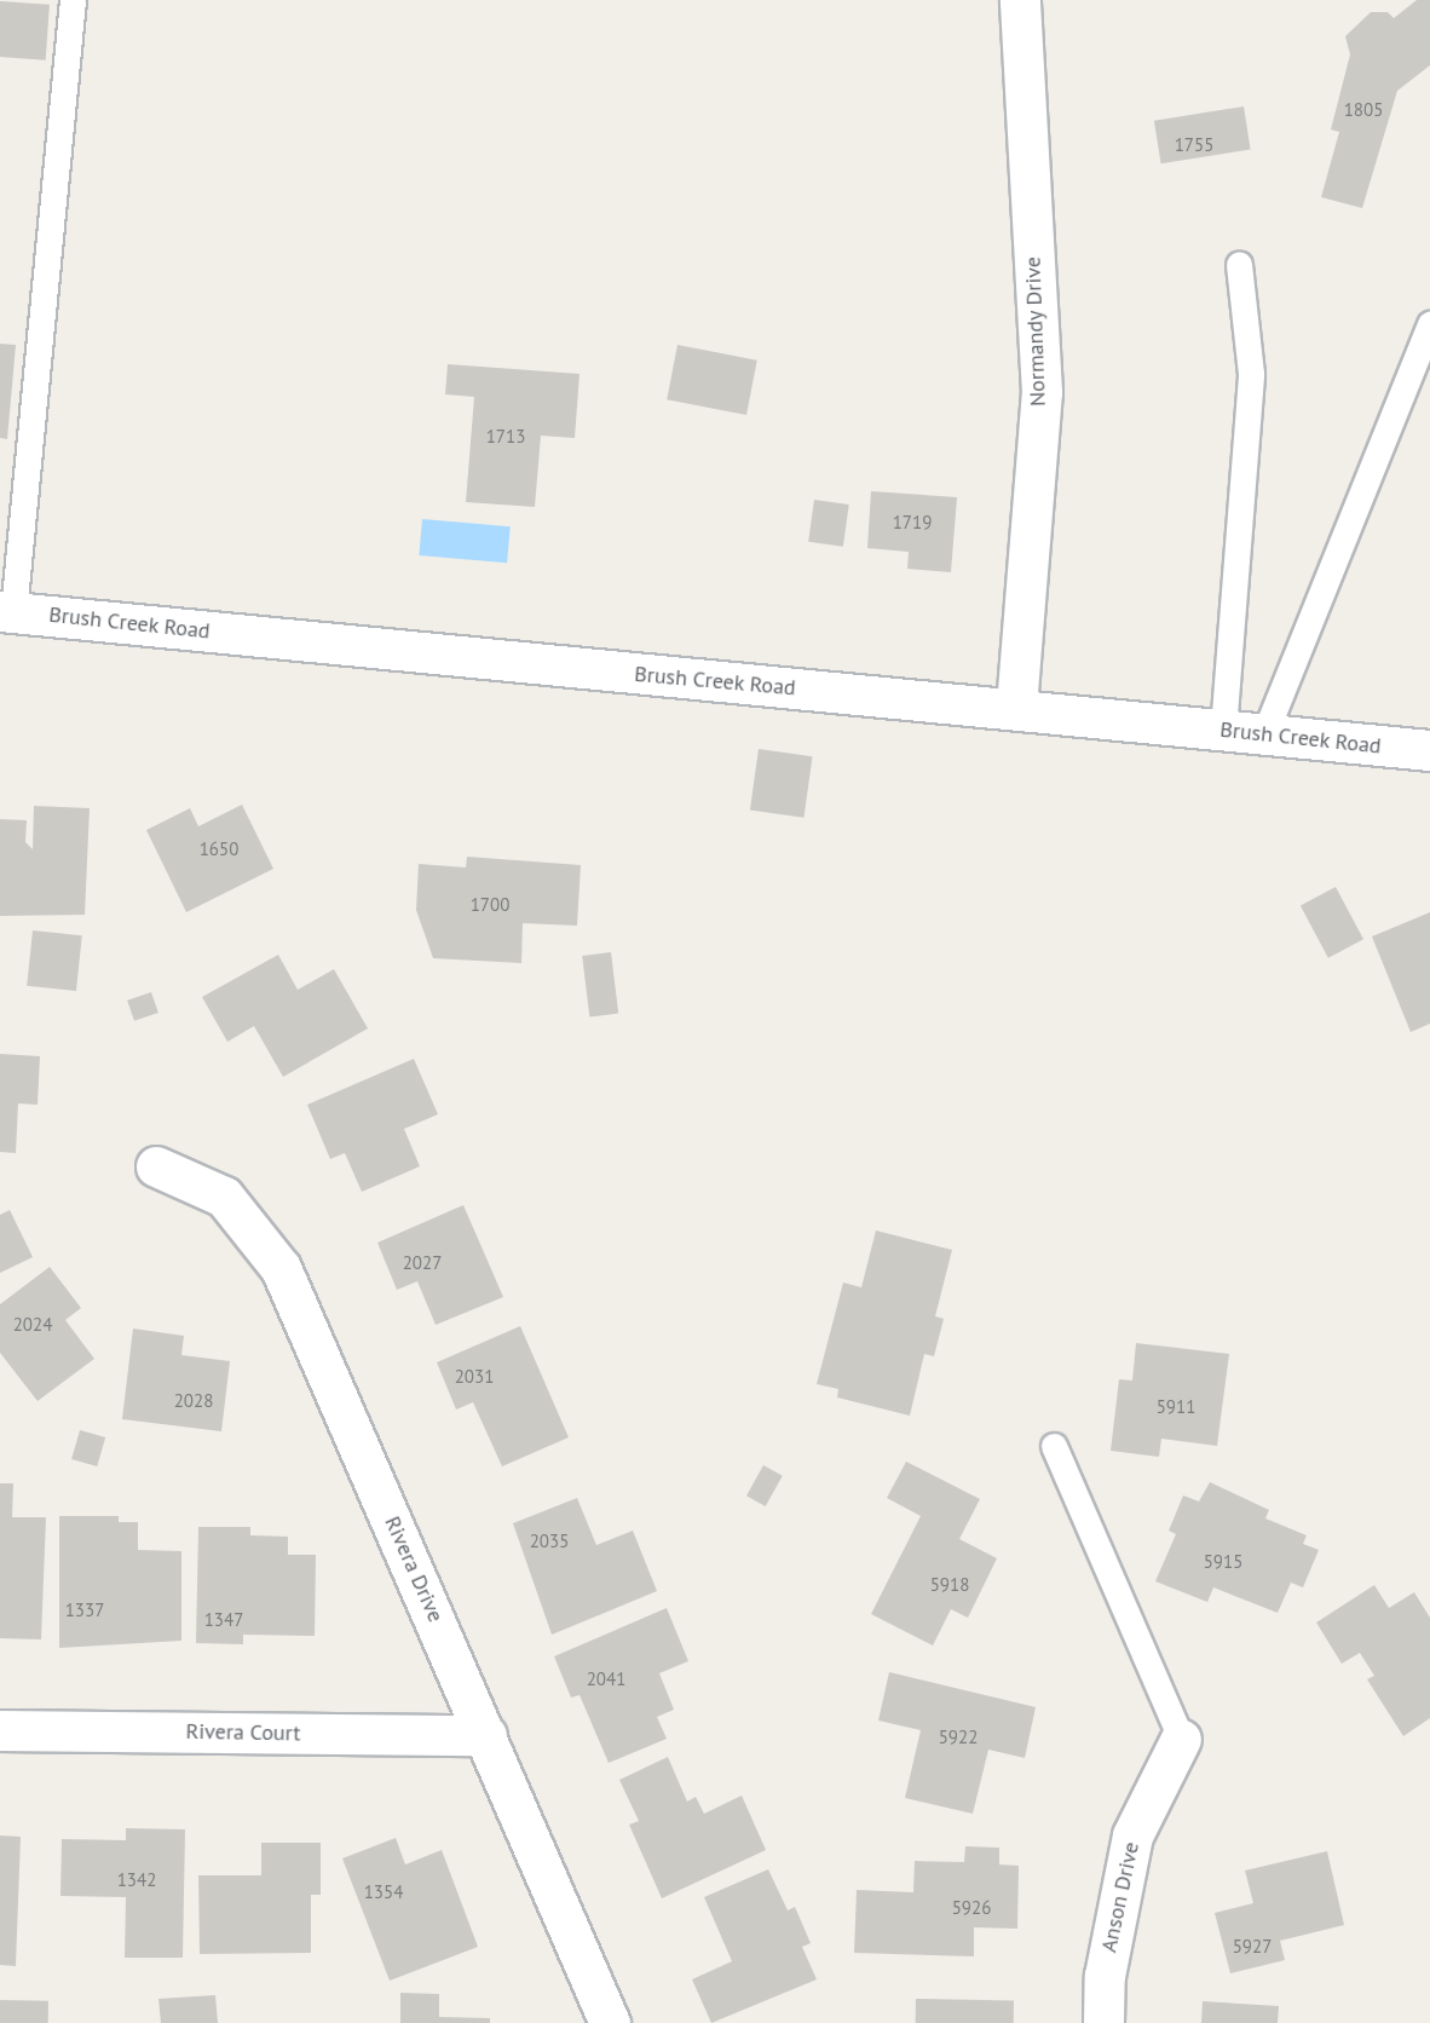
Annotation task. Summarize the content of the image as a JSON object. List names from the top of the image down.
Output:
{
  "streets": {
    "street": [
      "Normandy Drive",
      "Brush Creek Road",
      "Rivera Drive",
      "Rivera Court",
      "Anson Drive"
    ]
  },
  "crossings": [
    ["Normandy Drive", "Brush Creek Road"],
    ["Rivera Drive", "Rivera Court"]
  ],
  "house_numbers": [
    "1805",
    "1755",
    "1713",
    "1719",
    "1650",
    "1700",
    "2027",
    "2024",
    "2031",
    "2028",
    "5911",
    "2035",
    "5915",
    "5918",
    "1337",
    "1347",
    "2041",
    "5922",
    "1342",
    "1354",
    "5926",
    "5927"
  ]
}
